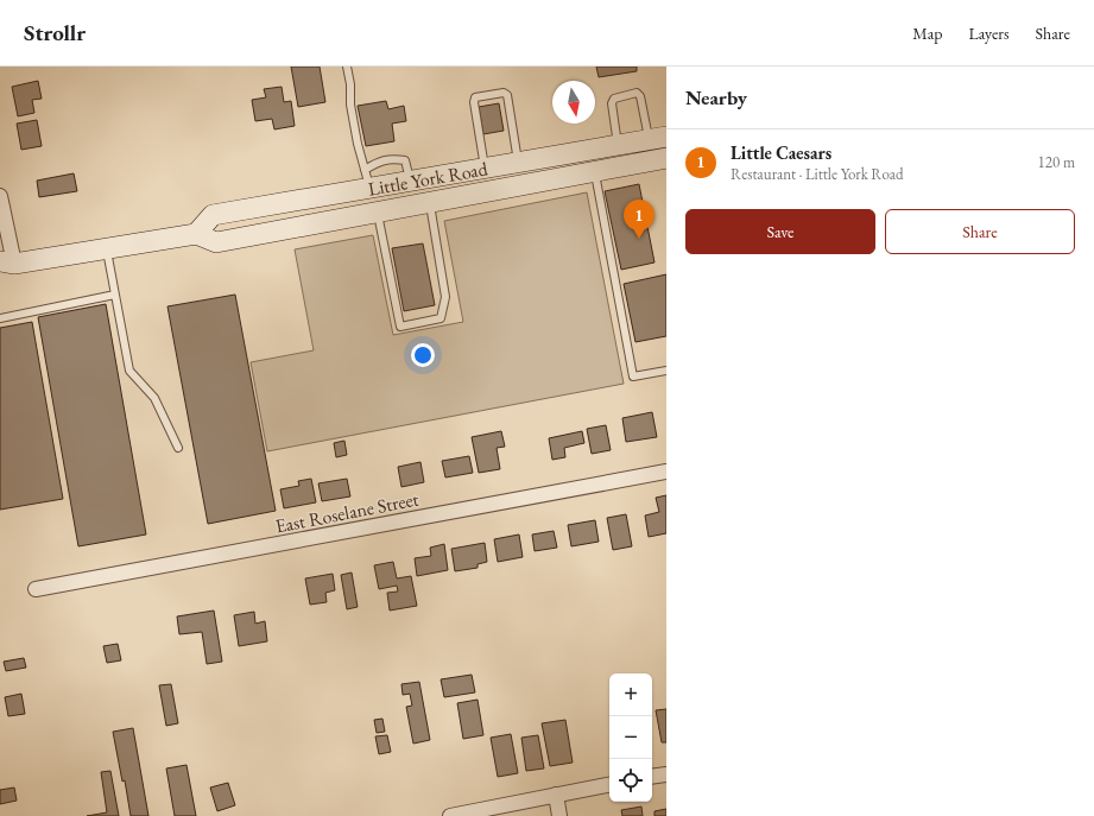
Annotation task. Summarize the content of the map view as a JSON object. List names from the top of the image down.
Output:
{
  "streets": {
    "main road": ["Little York Road"],
    "street": ["East Roselane Street"]
  },
  "north": "bottom",
  "page": {
    "header": "Strollr",
    "nav": ["Map", "Layers", "Share"],
    "heading": "Nearby",
    "list": [
      {
        "mark": "1",
        "name": "Little Caesars",
        "note": "Restaurant · Little York Road",
        "value": "120 m"
      }
    ],
    "buttons": ["Save", "Share"],
    "pins": "1",
    "map_buttons": ["+", "−"]
  }
}
